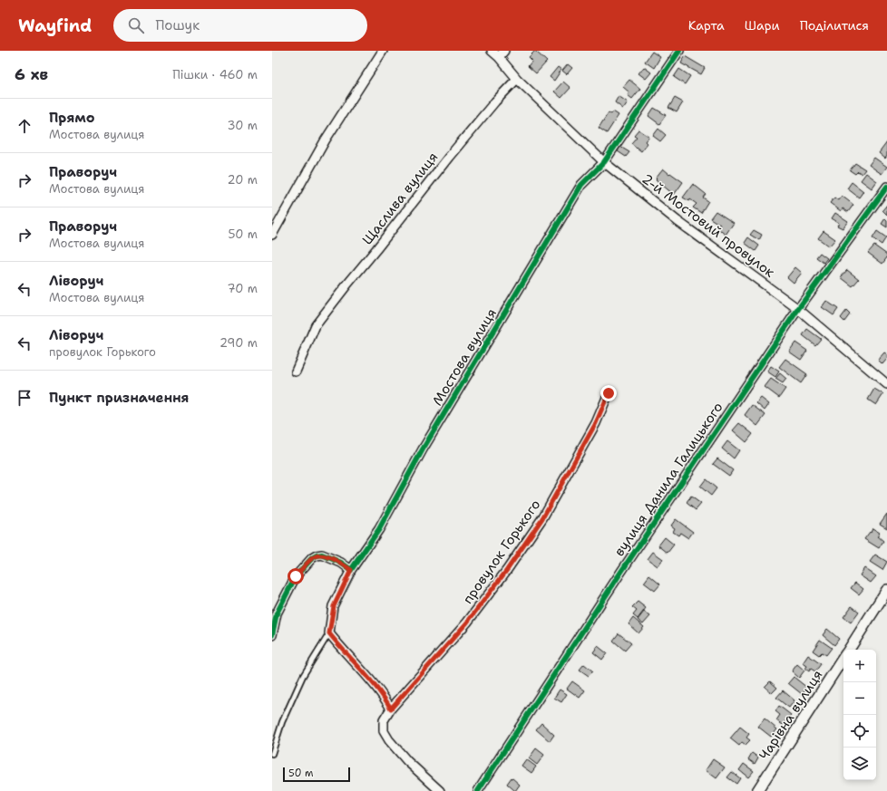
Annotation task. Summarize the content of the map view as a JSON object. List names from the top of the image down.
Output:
{
  "streets": {
    "street": [
      "Щаслива вулиця",
      "2-й Мостовий провулок",
      "Мостова вулиця",
      "вулиця Данила Галицького",
      "провулок Горького",
      "Чарівна вулиця"
    ]
  },
  "crossings": [
    ["Щаслива вулиця", "2-й Мостовий провулок"],
    ["2-й Мостовий провулок", "Мостова вулиця"],
    ["2-й Мостовий провулок", "вулиця Данила Галицького"]
  ],
  "scale_bar": "50 m",
  "page": {
    "header": "Wayfind",
    "search": "Пошук",
    "nav": ["Карта", "Шари", "Поділитися"],
    "heading": ["6 хв", "Пішки · 460 m"],
    "list": [
      ["Прямо", "Мостова вулиця", "30 m"],
      ["Праворуч", "Мостова вулиця", "20 m"],
      ["Праворуч", "Мостова вулиця", "50 m"],
      ["Ліворуч", "Мостова вулиця", "70 m"],
      ["Ліворуч", "провулок Горького", "290 m"],
      "Пункт призначення"
    ],
    "map_buttons": ["+", "−"],
    "scale": "50 m"
  }
}
